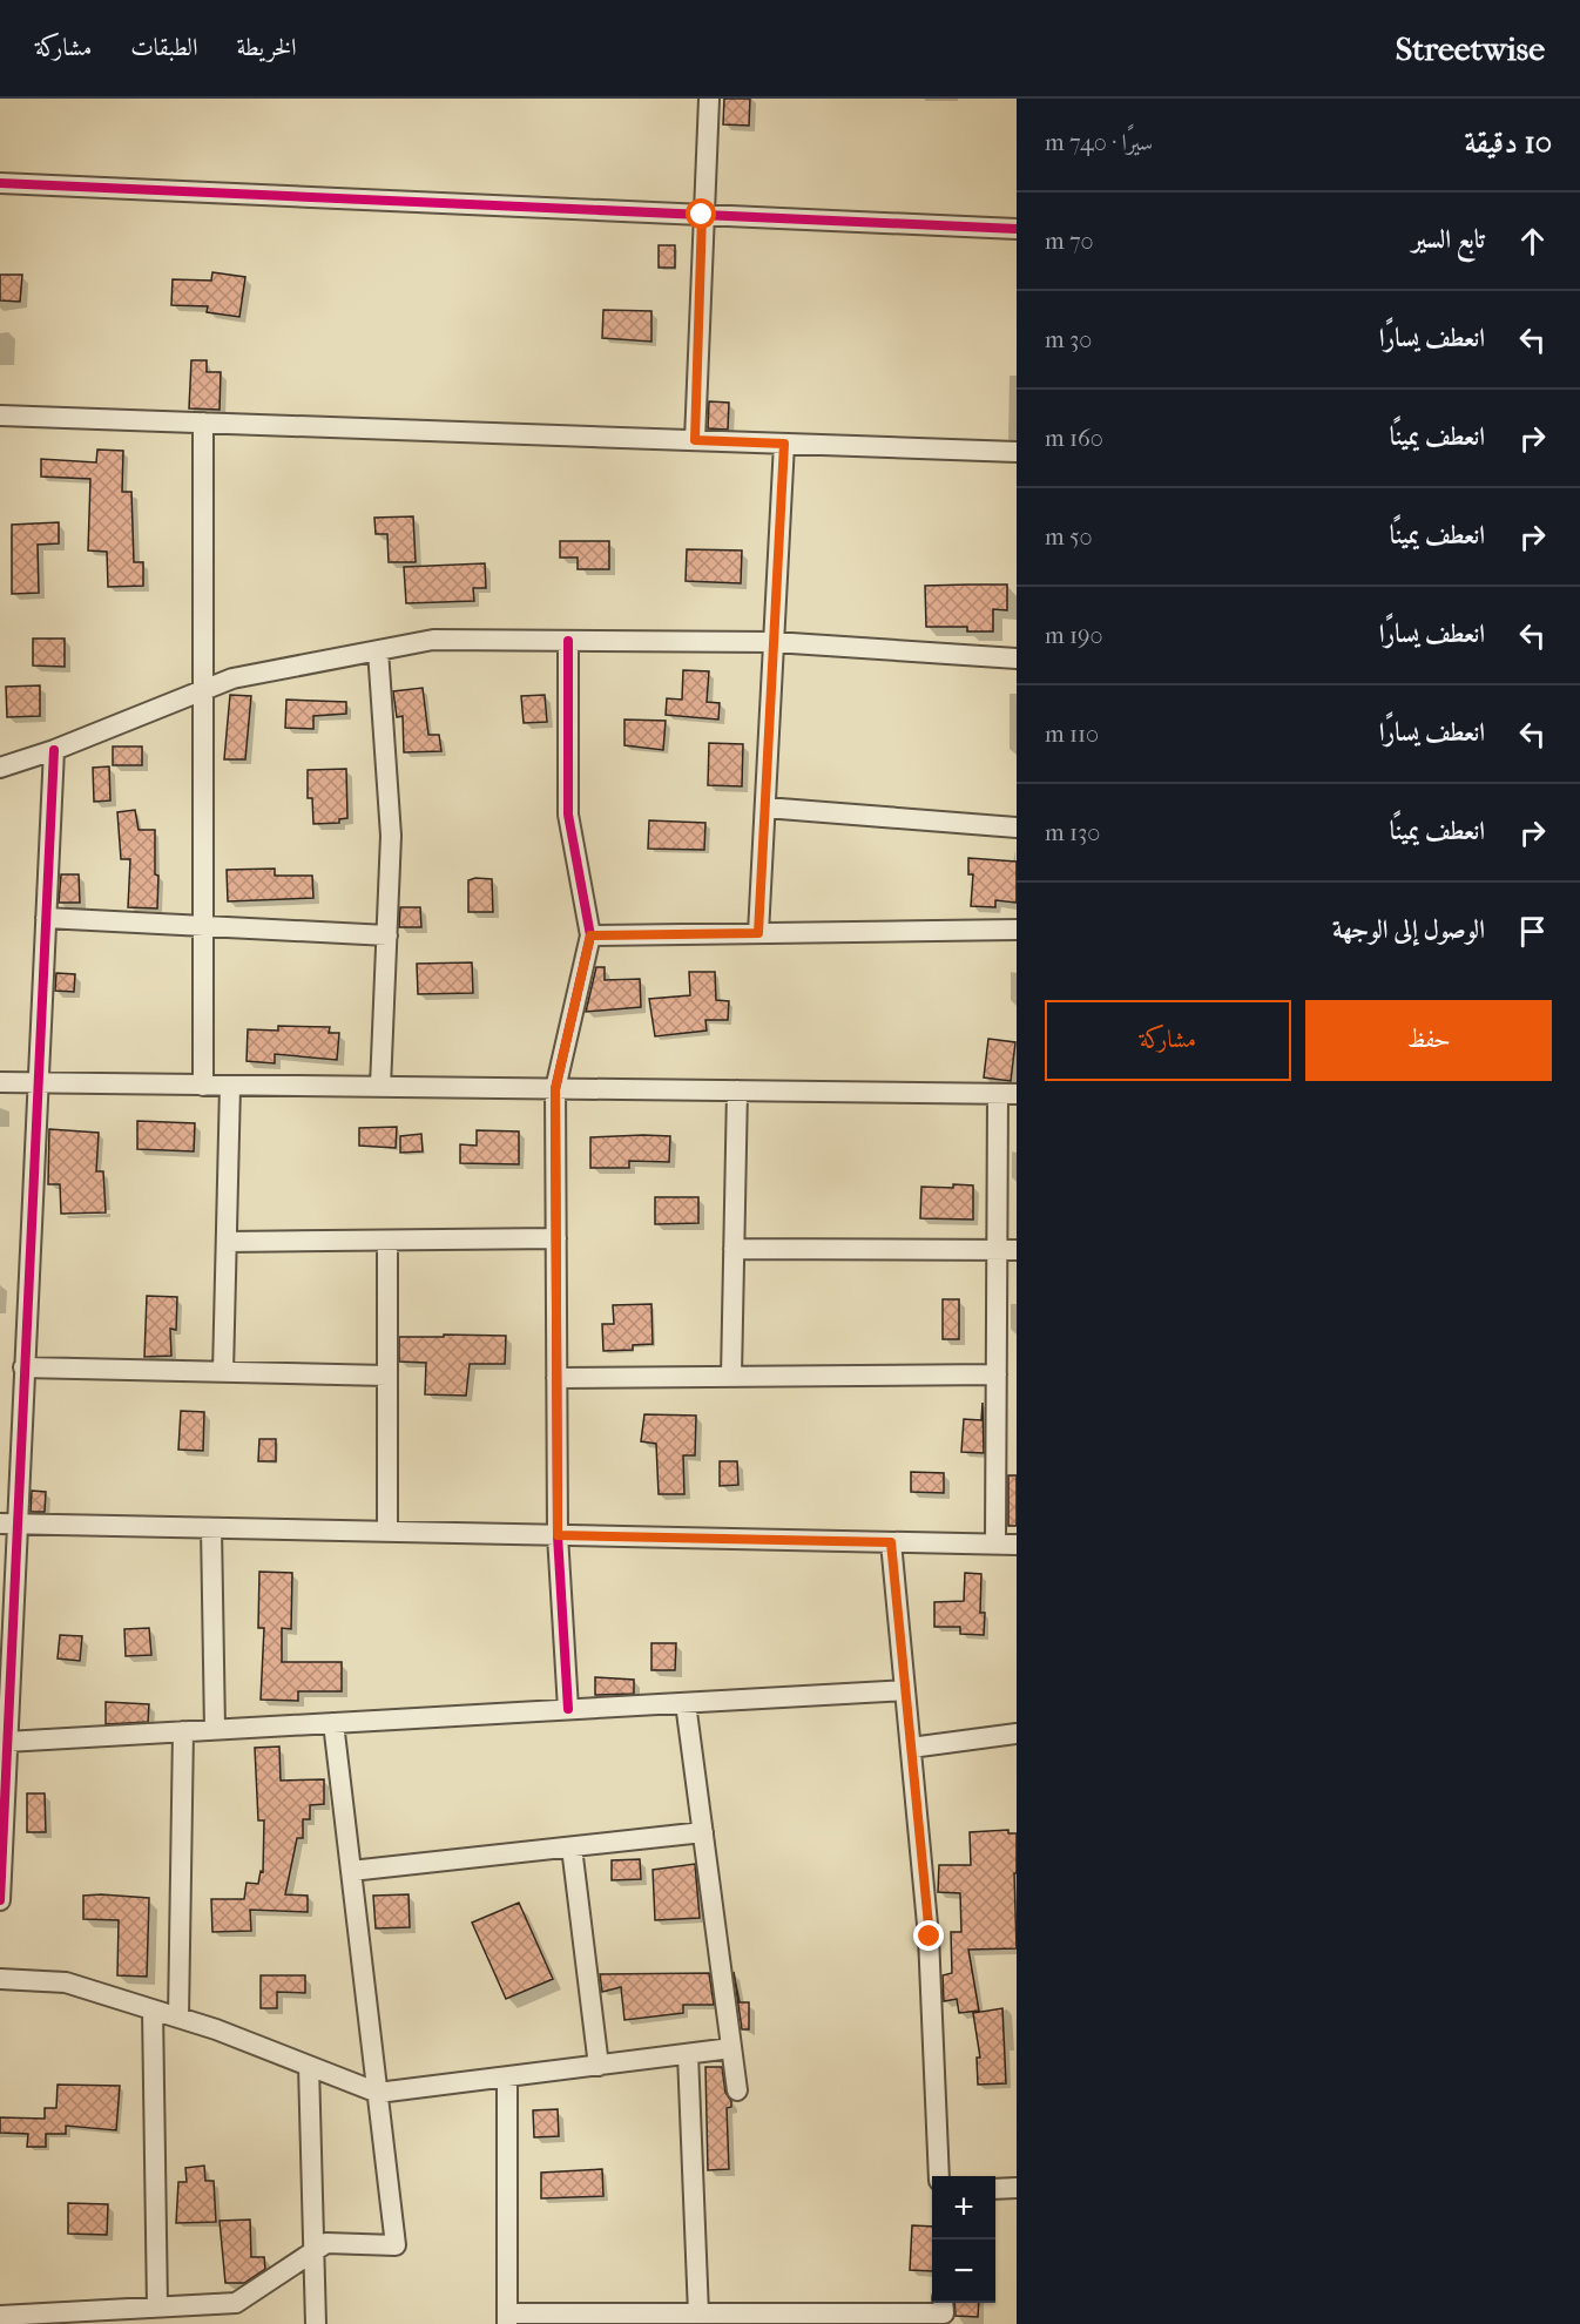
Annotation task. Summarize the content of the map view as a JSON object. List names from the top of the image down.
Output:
{
  "page": {
    "header": "Streetwise",
    "nav": ["الخريطة", "الطبقات", "مشاركة"],
    "heading": ["10 دقيقة", "سيرًا · 740 m"],
    "list": [
      ["تابع السير", "70 m"],
      ["انعطف يسارًا", "30 m"],
      ["انعطف يمينًا", "160 m"],
      ["انعطف يمينًا", "50 m"],
      ["انعطف يسارًا", "190 m"],
      ["انعطف يسارًا", "110 m"],
      ["انعطف يمينًا", "130 m"],
      "الوصول إلى الوجهة"
    ],
    "buttons": ["حفظ", "مشاركة"],
    "map_buttons": ["+", "−"]
  }
}
